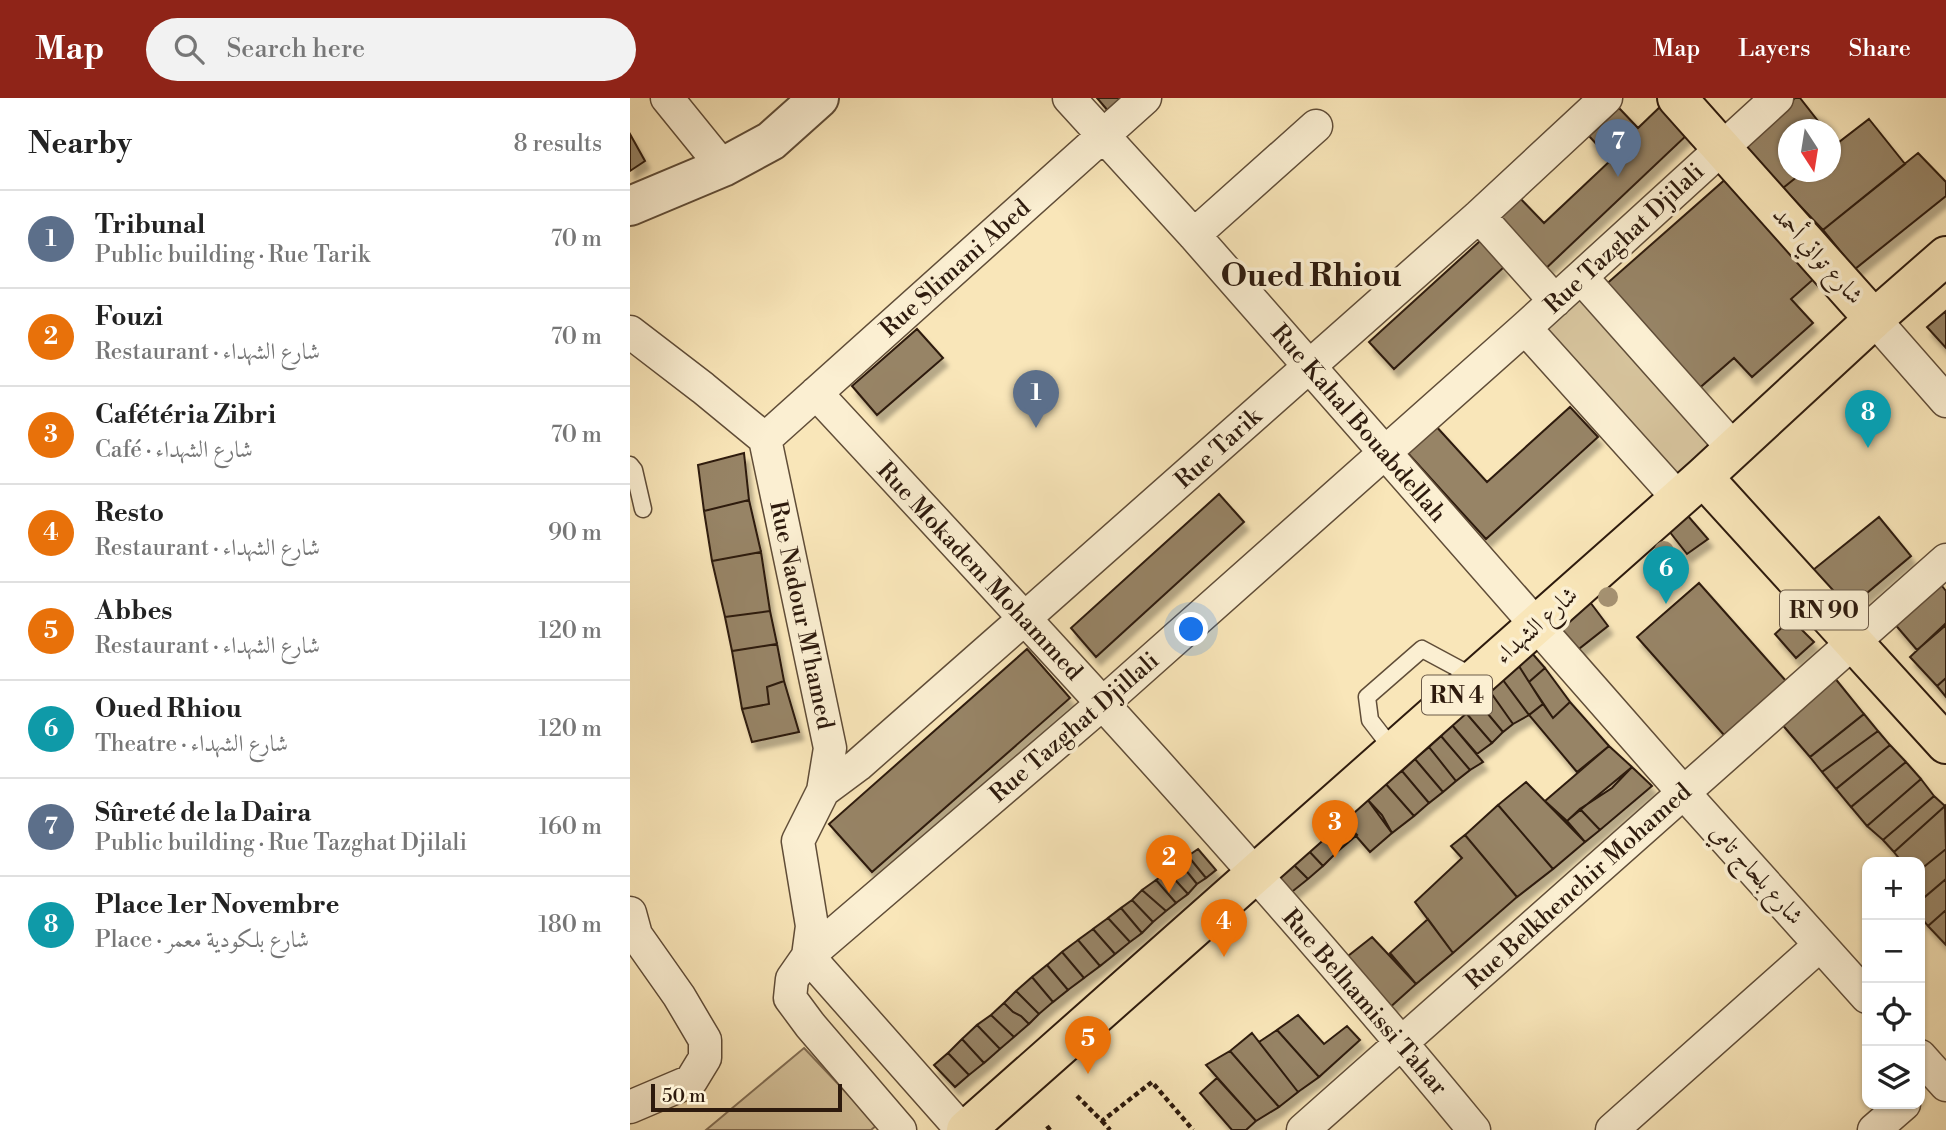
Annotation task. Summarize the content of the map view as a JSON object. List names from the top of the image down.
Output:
{
  "streets": {
    "main road": [
      "شارع تواتي أحمد",
      "RN 90",
      "شارع الشهداء",
      "RN 4"
    ],
    "street": [
      "Rue Tazghat Djilali",
      "Rue Slimani Abed",
      "Rue Kahal Bouabdellah",
      "Rue Tarik",
      "Rue Mokadem Mohammed",
      "Rue Nadour M'hamed",
      "Rue Tazghat Djillali",
      "شارع بلحاج تامي",
      "Rue Belkhenchir Mohamed",
      "Rue Belhamissi Tahar"
    ]
  },
  "crossings": [
    ["Rue Tazghat Djilali", "شارع تواتي أحمد"],
    ["Rue Tazghat Djilali", "Rue Tazghat Djillali"],
    ["شارع تواتي أحمد", "شارع الشهداء"],
    ["Rue Slimani Abed", "Rue Kahal Bouabdellah"],
    ["Rue Slimani Abed", "Rue Mokadem Mohammed"],
    ["Rue Slimani Abed", "Rue Nadour M'hamed"],
    ["Rue Kahal Bouabdellah", "Rue Tarik"],
    ["Rue Kahal Bouabdellah", "شارع الشهداء"],
    ["Rue Kahal Bouabdellah", "Rue Tazghat Djillali"],
    ["Rue Kahal Bouabdellah", "شارع بلحاج تامي"],
    ["Rue Tarik", "Rue Mokadem Mohammed"],
    ["Rue Tarik", "Rue Nadour M'hamed"],
    ["Rue Mokadem Mohammed", "شارع الشهداء"],
    ["Rue Mokadem Mohammed", "Rue Tazghat Djillali"],
    ["Rue Mokadem Mohammed", "Rue Belhamissi Tahar"],
    ["RN 90", "شارع الشهداء"],
    ["RN 90", "Rue Belkhenchir Mohamed"],
    ["Rue Nadour M'hamed", "Rue Tazghat Djillali"],
    ["شارع الشهداء", "شارع بلحاج تامي"],
    ["شارع الشهداء", "Rue Belhamissi Tahar"],
    ["شارع بلحاج تامي", "Rue Belkhenchir Mohamed"],
    ["Rue Belkhenchir Mohamed", "Rue Belhamissi Tahar"]
  ],
  "districts": ["Oued Rhiou"],
  "scale_bar": "50 m",
  "north": "bottom",
  "page": {
    "header": "Map",
    "search": "Search here",
    "nav": ["Map", "Layers", "Share"],
    "heading": ["Nearby", "8 results"],
    "pins": [
      "7",
      "1",
      "8",
      "6",
      "3",
      "2",
      "4",
      "5"
    ],
    "list": [
      {
        "mark": "1",
        "name": "Tribunal",
        "note": "Public building · Rue Tarik",
        "value": "70 m"
      },
      {
        "mark": "2",
        "name": "Fouzi",
        "note": "Restaurant · شارع الشهداء",
        "value": "70 m"
      },
      {
        "mark": "3",
        "name": "Cafétéria Zibri",
        "note": "Café · شارع الشهداء",
        "value": "70 m"
      },
      {
        "mark": "4",
        "name": "Resto",
        "note": "Restaurant · شارع الشهداء",
        "value": "90 m"
      },
      {
        "mark": "5",
        "name": "Abbes",
        "note": "Restaurant · شارع الشهداء",
        "value": "120 m"
      },
      {
        "mark": "6",
        "name": "Oued Rhiou",
        "note": "Theatre · شارع الشهداء",
        "value": "120 m"
      },
      {
        "mark": "7",
        "name": "Sûreté de la Daira",
        "note": "Public building · Rue Tazghat Djilali",
        "value": "160 m"
      },
      {
        "mark": "8",
        "name": "Place 1er Novembre",
        "note": "Place · شارع بلكودية معمر",
        "value": "180 m"
      }
    ],
    "map_buttons": ["+", "−"],
    "scale": "50 m"
  }
}
